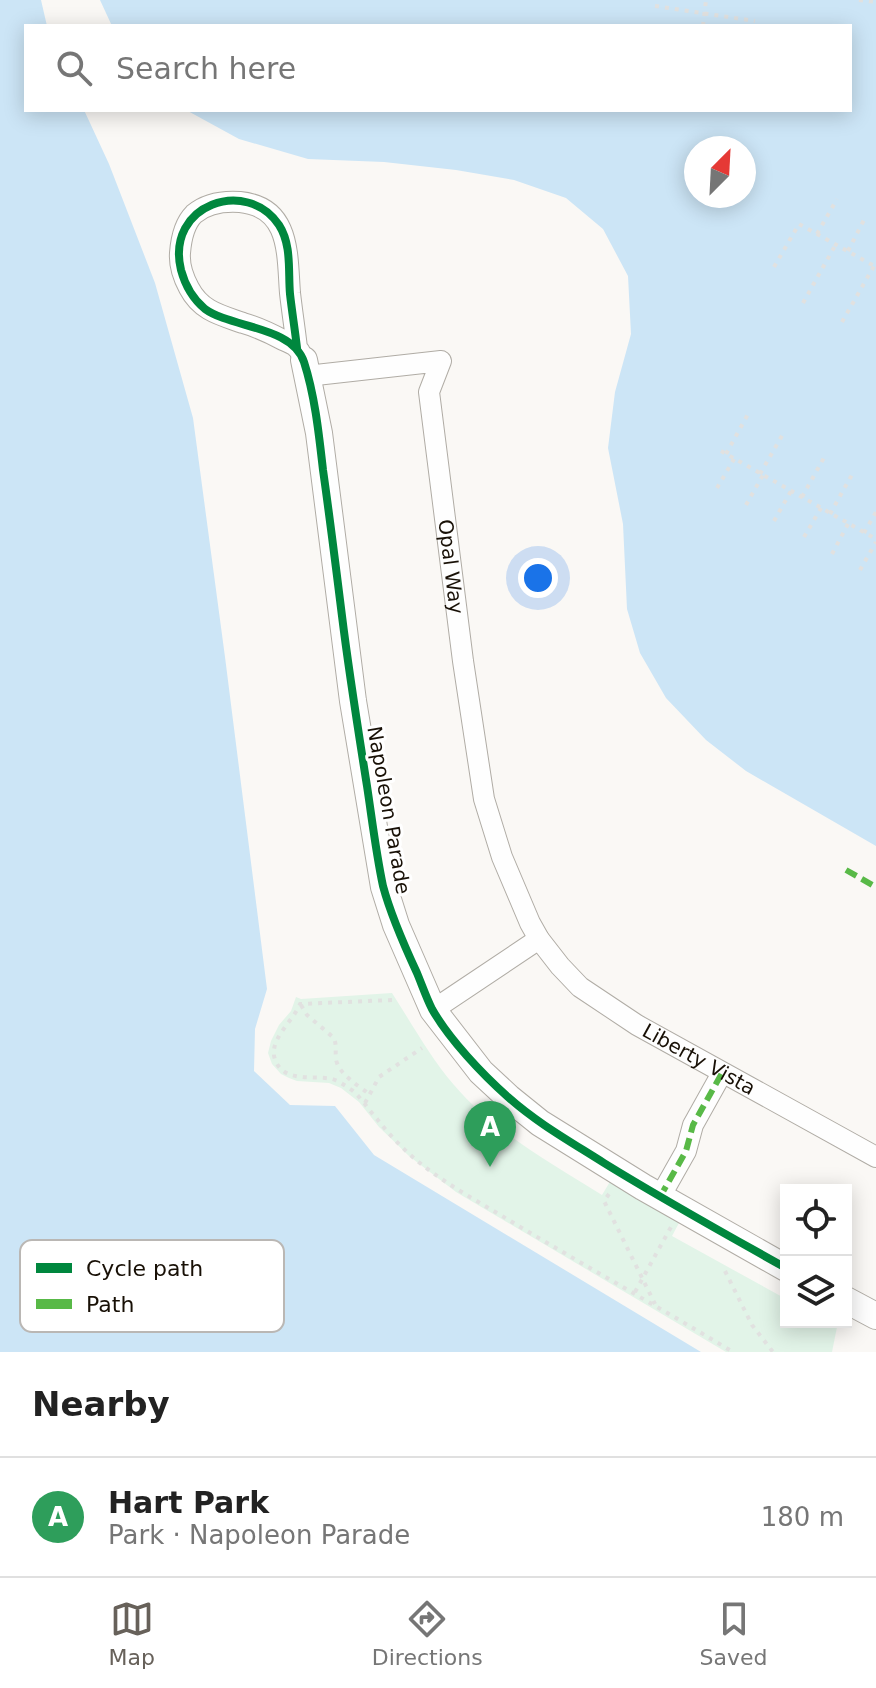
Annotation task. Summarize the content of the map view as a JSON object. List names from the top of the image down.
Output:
{
  "streets": {
    "street": ["Opal Way", "Napoleon Parade", "Liberty Vista"]
  },
  "crossings": [
    ["Opal Way", "Napoleon Parade"],
    ["Opal Way", "Liberty Vista"]
  ],
  "legend": ["Cycle path", "Path"],
  "north": "top right",
  "page": {
    "search": "Search here",
    "pins": "A",
    "heading": "Nearby",
    "list": [
      {
        "mark": "A",
        "name": "Hart Park",
        "note": "Park · Napoleon Parade",
        "value": "180 m"
      }
    ],
    "nav": ["Map", "Directions", "Saved"]
  }
}
